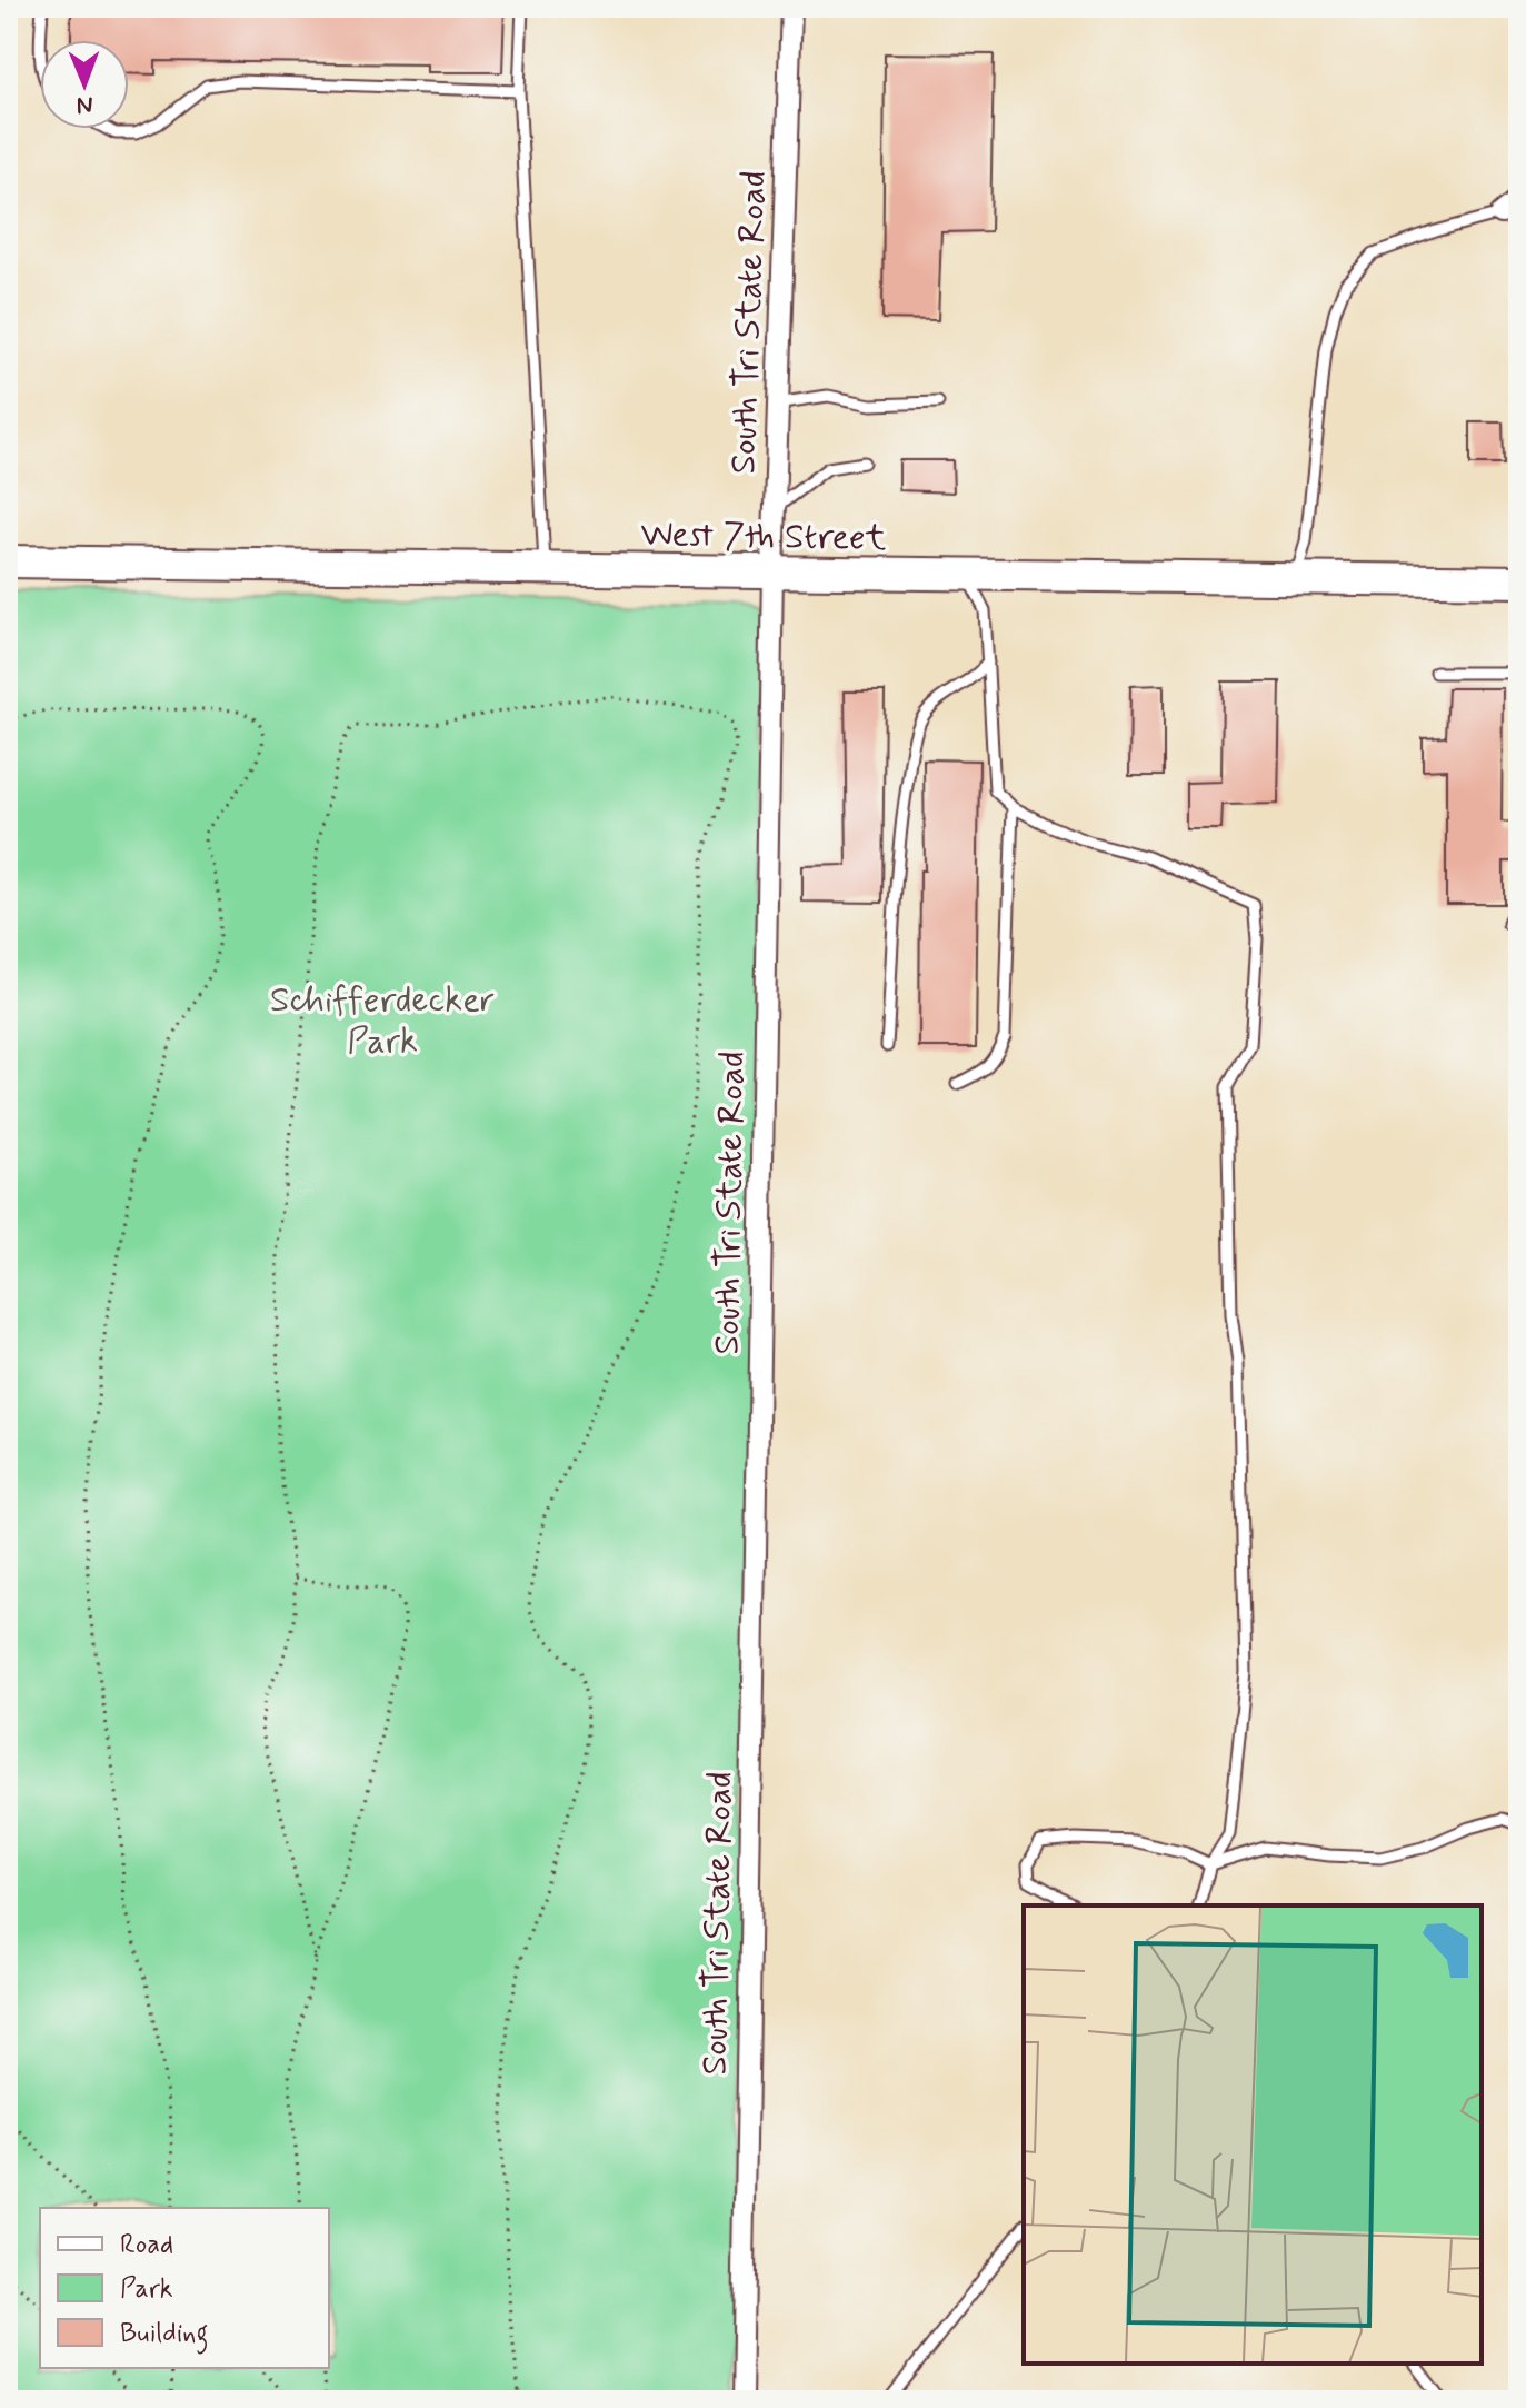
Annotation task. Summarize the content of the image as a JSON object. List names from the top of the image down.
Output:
{
  "streets": {
    "main road": ["West 7th Street"],
    "street": ["South Tri State Road"]
  },
  "crossings": [
    ["South Tri State Road", "West 7th Street"]
  ],
  "parks": ["Schifferdecker Park"],
  "legend": ["Road", "Park", "Building"],
  "north": "bottom"
}
